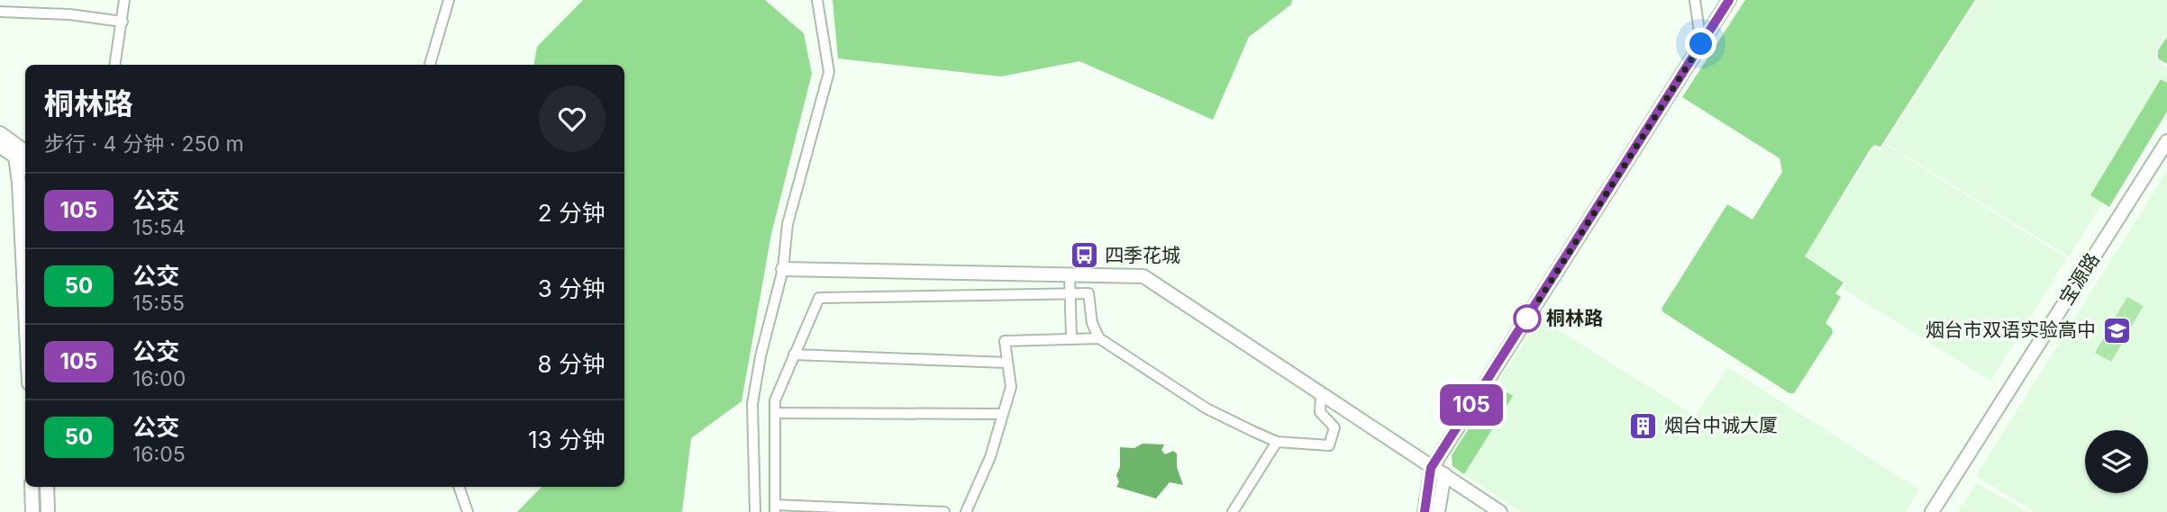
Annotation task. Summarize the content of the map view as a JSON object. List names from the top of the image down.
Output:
{
  "streets": {
    "street": ["宝源路"]
  },
  "places": {
    "bus stop": ["四季花城"],
    "other": ["桐林路"],
    "school or university": ["烟台市双语实验高中"],
    "building": ["烟台中诚大厦"]
  },
  "lines": ["bus line 105"],
  "page": {
    "on_map": "105",
    "heading": ["桐林路", "步行 · 4 分钟 · 250 m"],
    "list": [
      {
        "mark": "105",
        "name": "公交",
        "note": "15:54",
        "value": "2 分钟"
      },
      {
        "mark": "50",
        "name": "公交",
        "note": "15:55",
        "value": "3 分钟"
      },
      {
        "mark": "105",
        "name": "公交",
        "note": "16:00",
        "value": "8 分钟"
      },
      {
        "mark": "50",
        "name": "公交",
        "note": "16:05",
        "value": "13 分钟"
      }
    ]
  }
}
